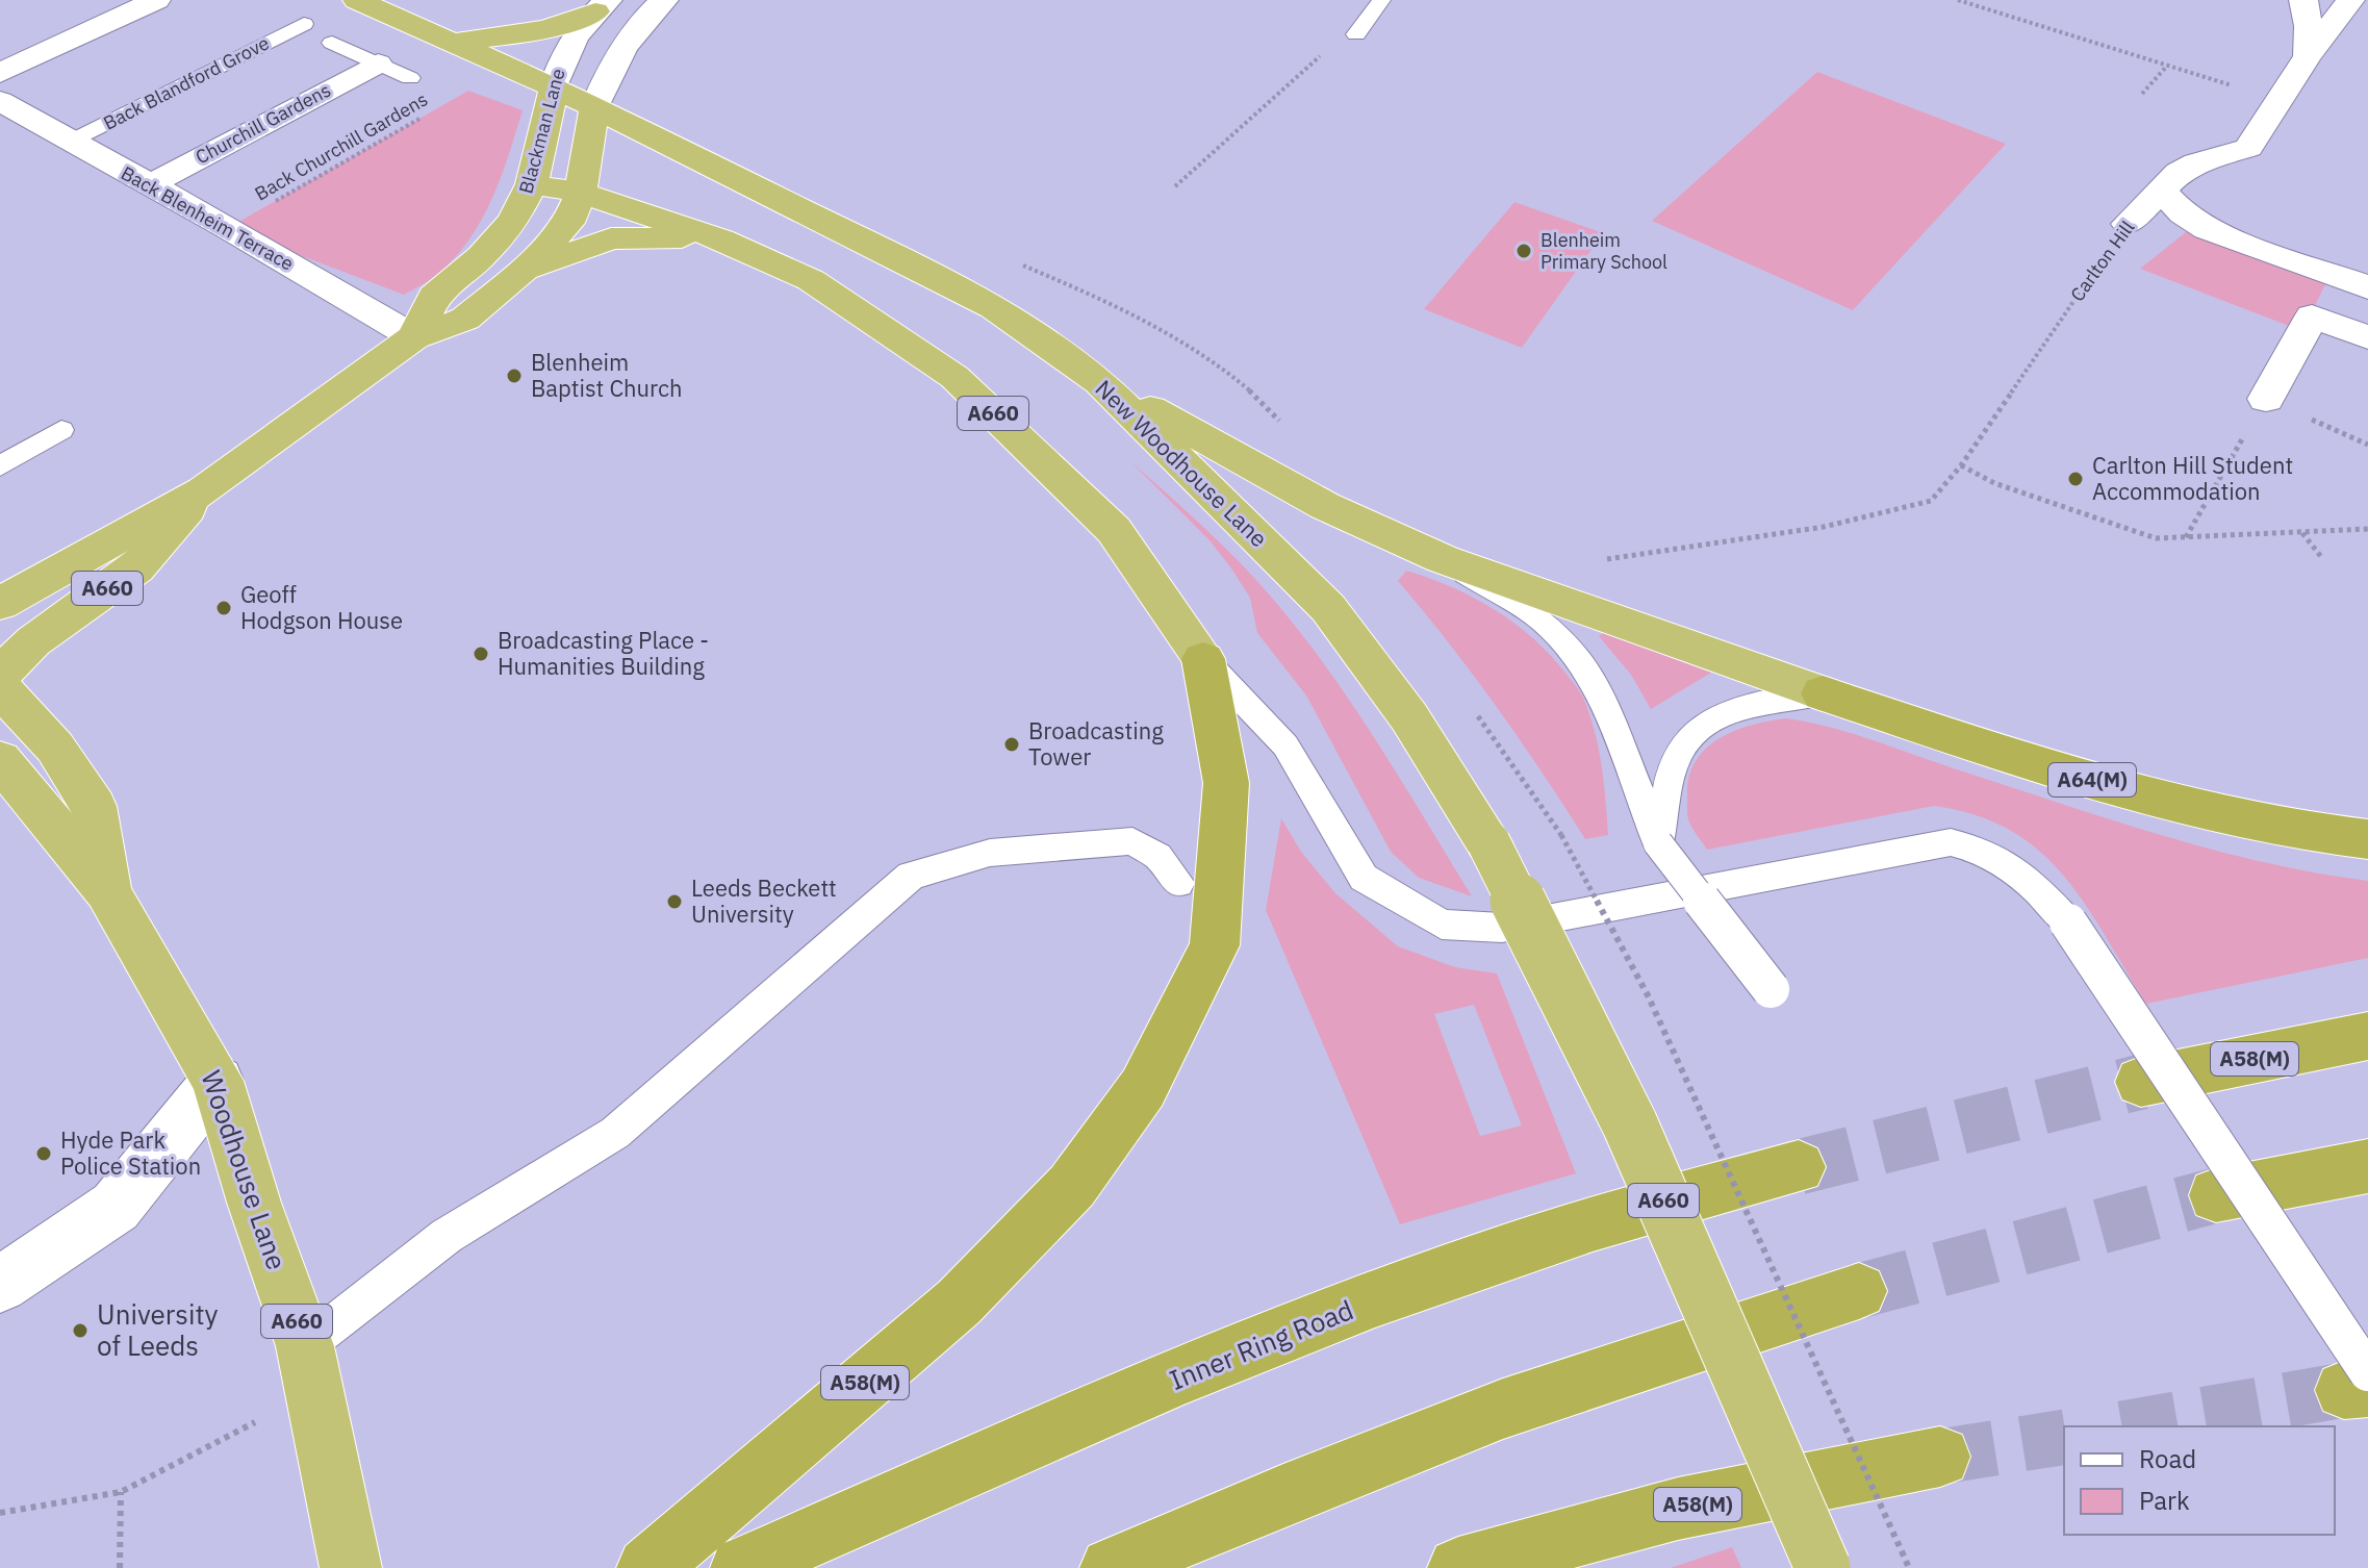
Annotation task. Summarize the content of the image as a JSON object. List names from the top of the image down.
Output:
{
  "streets": {
    "highway": [
      "Blackman Lane",
      "A660",
      "New Woodhouse Lane",
      "A64(M)",
      "A58(M)",
      "Woodhouse Lane",
      "Inner Ring Road"
    ],
    "street": ["Churchill Gardens", "Back Blenheim Terrace", "Carlton Hill"],
    "lane": ["Back Blandford Grove"],
    "path": ["Back Churchill Gardens"]
  },
  "crossings": [
    ["Back Blandford Grove", "Back Blenheim Terrace"],
    ["Churchill Gardens", "Back Blenheim Terrace"],
    ["Blackman Lane", "Back Blenheim Terrace"],
    ["Blackman Lane", "A660"],
    ["Blackman Lane", "New Woodhouse Lane"],
    ["Back Churchill Gardens", "Back Blenheim Terrace"],
    ["A660", "New Woodhouse Lane"],
    ["A660", "A58(M)"]
  ],
  "places": [
    "Blenheim Primary School",
    "Blenheim Baptist Church",
    "Carlton Hill Student Accommodation",
    "Geoff Hodgson House",
    "Broadcasting Place - Humanities Building",
    "Broadcasting Tower",
    "Leeds Beckett University",
    "Hyde Park Police Station",
    "University of Leeds"
  ],
  "legend": ["Road", "Park"]
}
